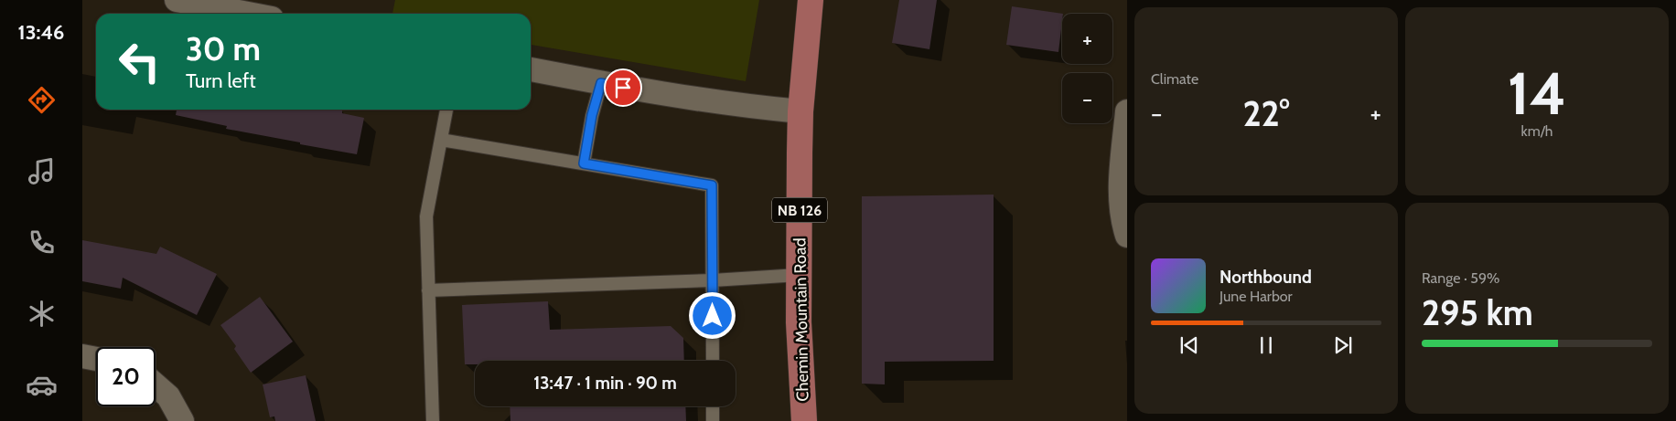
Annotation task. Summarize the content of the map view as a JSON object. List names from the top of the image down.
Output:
{
  "streets": {
    "main road": ["NB 126", "Chemin Mountain Road"]
  },
  "page": {
    "tabs": "13:46",
    "tile": [
      "Climate",
      ["14", "km/h"],
      ["Range · 59%", "295 km"]
    ],
    "map_buttons": ["+", "−"],
    "turn": ["30 m", "Turn left"],
    "heat": ["−", "22°", "+"],
    "song": ["Northbound", "June Harbor"],
    "limit": "20",
    "trip": "13:47 · 1 min · 90 m"
  }
}
